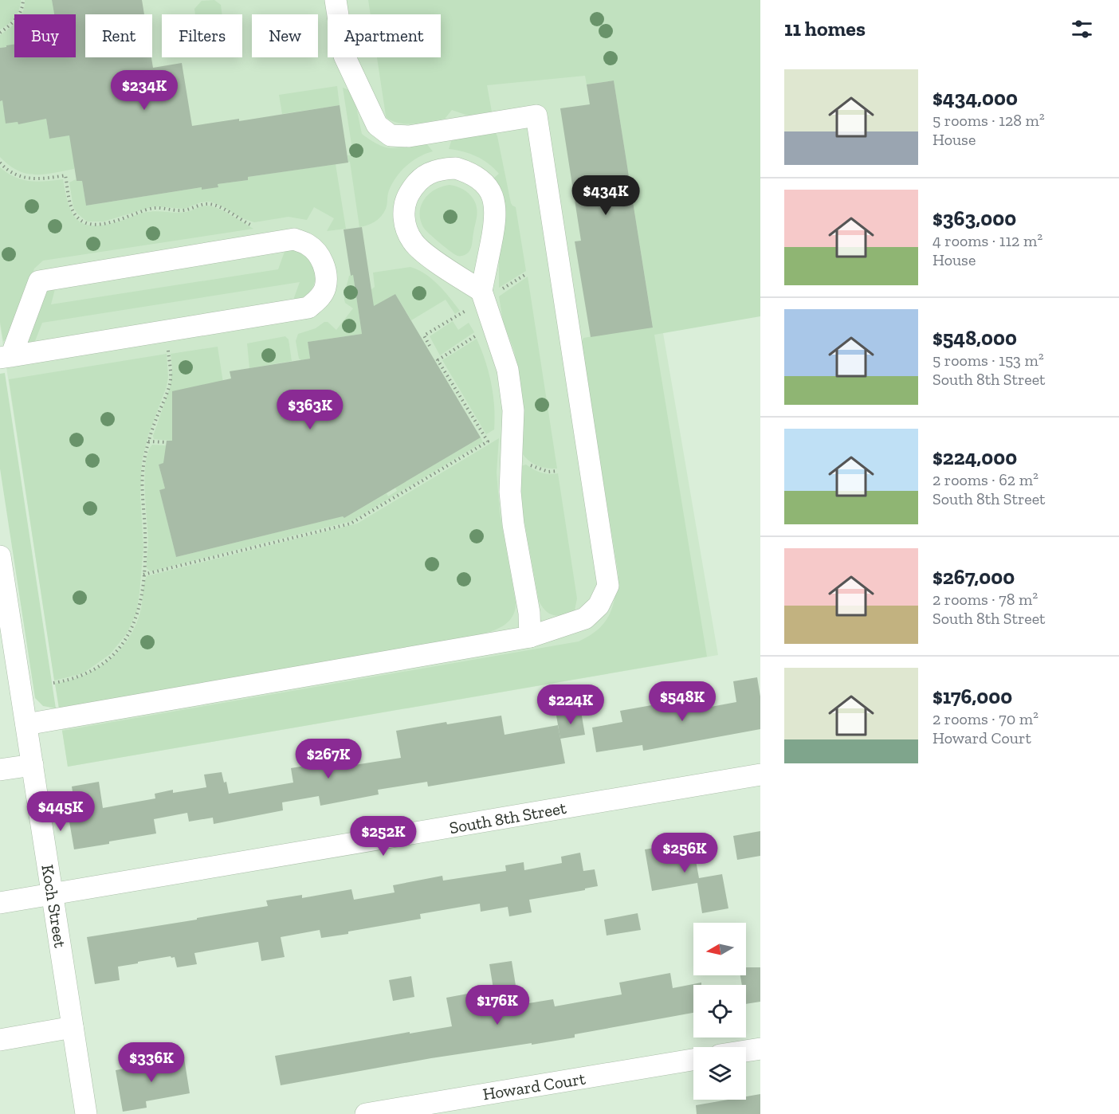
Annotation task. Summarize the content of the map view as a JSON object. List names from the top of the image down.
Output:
{
  "streets": {
    "street": ["South 8th Street", "Koch Street", "Howard Court"]
  },
  "crossings": [
    ["South 8th Street", "Koch Street"]
  ],
  "north": "left",
  "page": {
    "heading": "11 homes",
    "chip": [
      "Buy",
      "Rent",
      "Filters",
      "New",
      "Apartment"
    ],
    "list": [
      {
        "name": "$434,000",
        "note": "5 rooms · 128 m² · House"
      },
      {
        "name": "$363,000",
        "note": "4 rooms · 112 m² · House"
      },
      {
        "name": "$548,000",
        "note": "5 rooms · 153 m² · South 8th Street"
      },
      {
        "name": "$224,000",
        "note": "2 rooms · 62 m² · South 8th Street"
      },
      {
        "name": "$267,000",
        "note": "2 rooms · 78 m² · South 8th Street"
      },
      {
        "name": "$176,000",
        "note": "2 rooms · 70 m² · Howard Court"
      }
    ],
    "price": [
      "$234K",
      "$434K",
      "$363K",
      "$548K",
      "$224K",
      "$267K",
      "$445K",
      "$252K",
      "$256K",
      "$176K",
      "$336K"
    ]
  }
}
